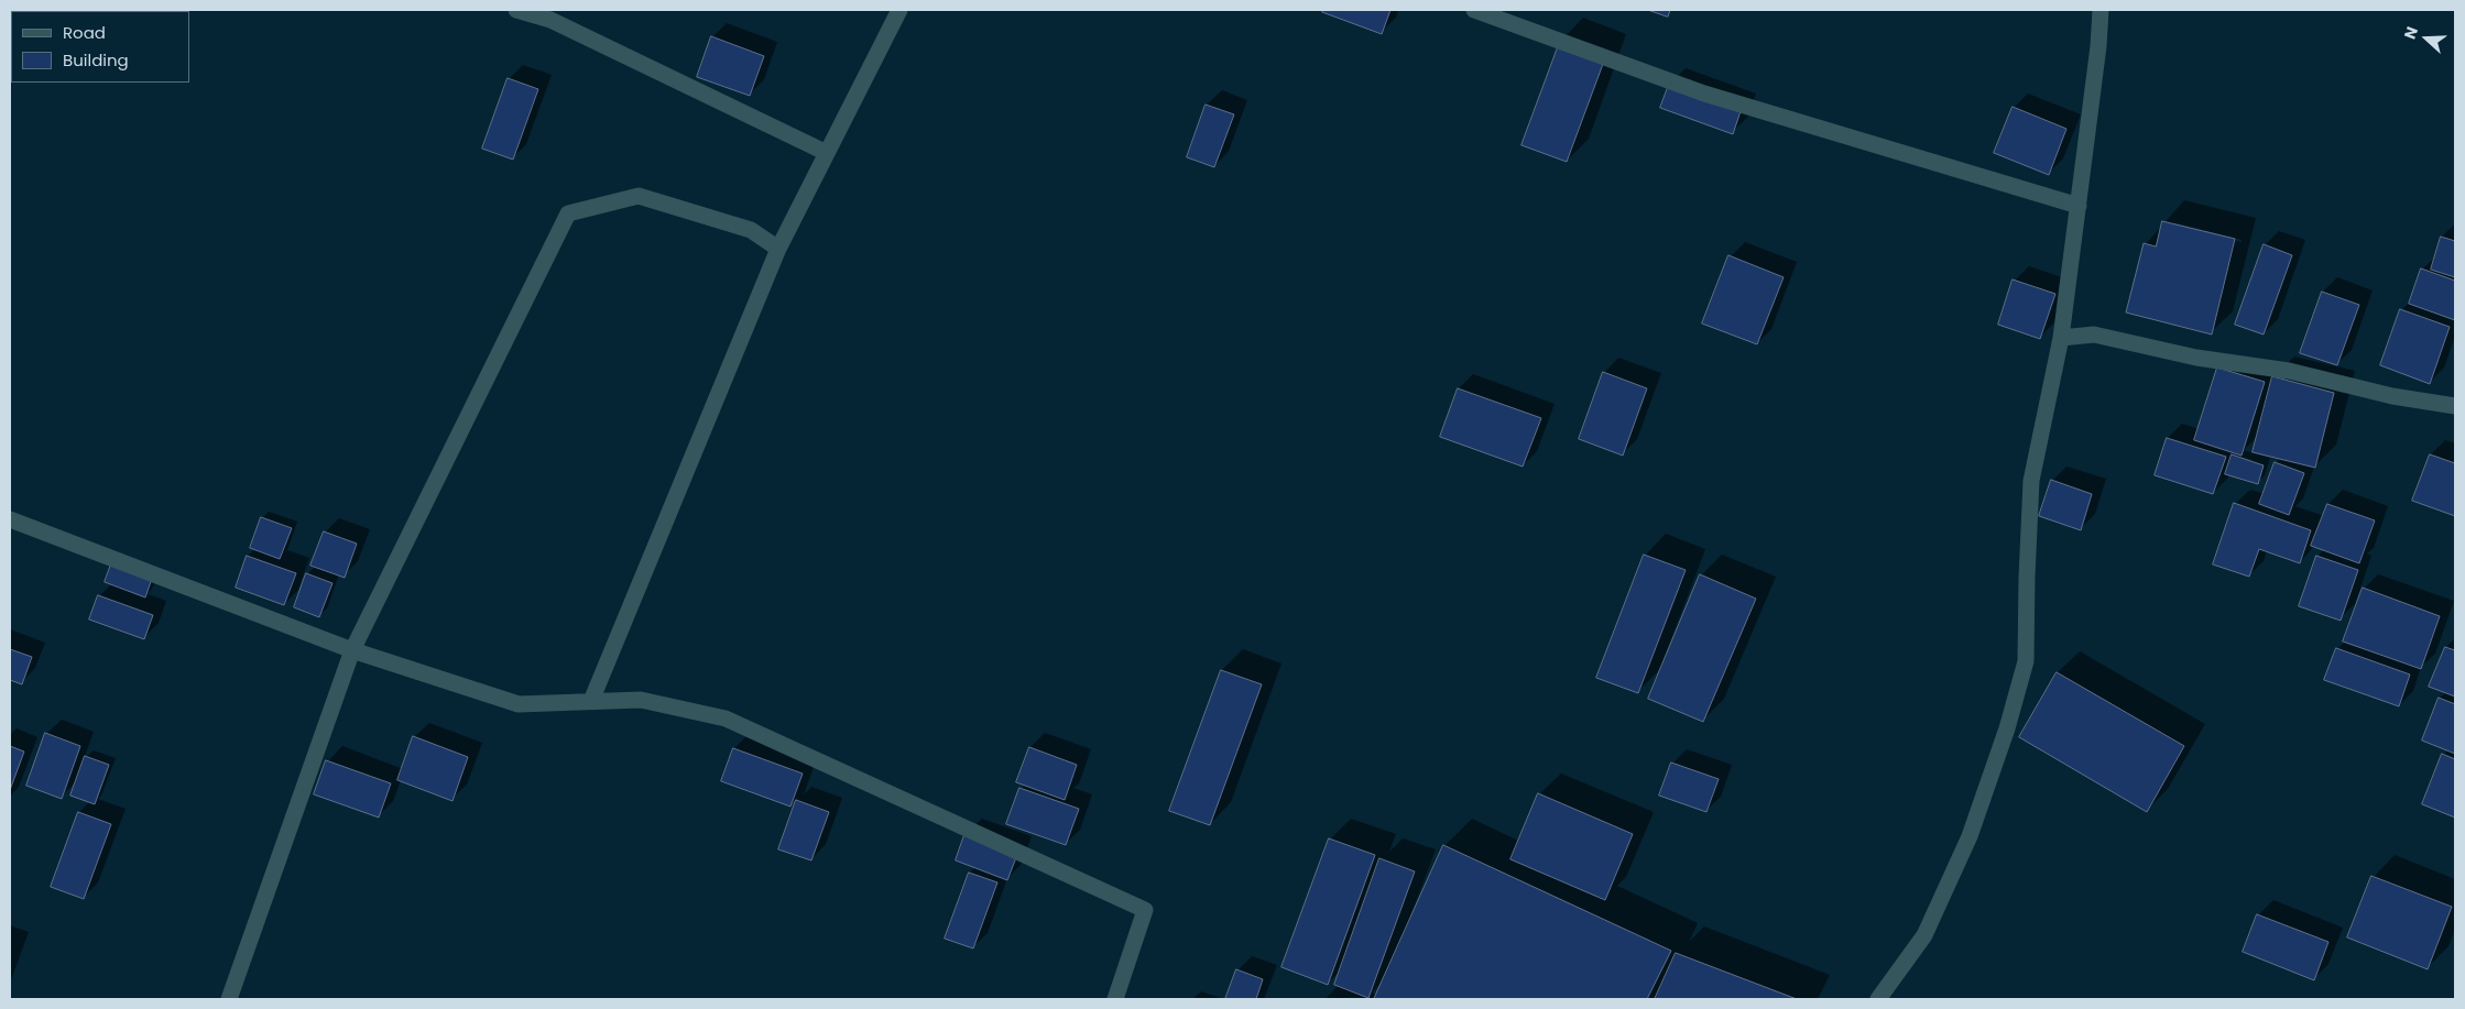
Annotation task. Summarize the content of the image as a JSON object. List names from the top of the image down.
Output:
{
  "legend": ["Road", "Building"],
  "north": "left"
}
